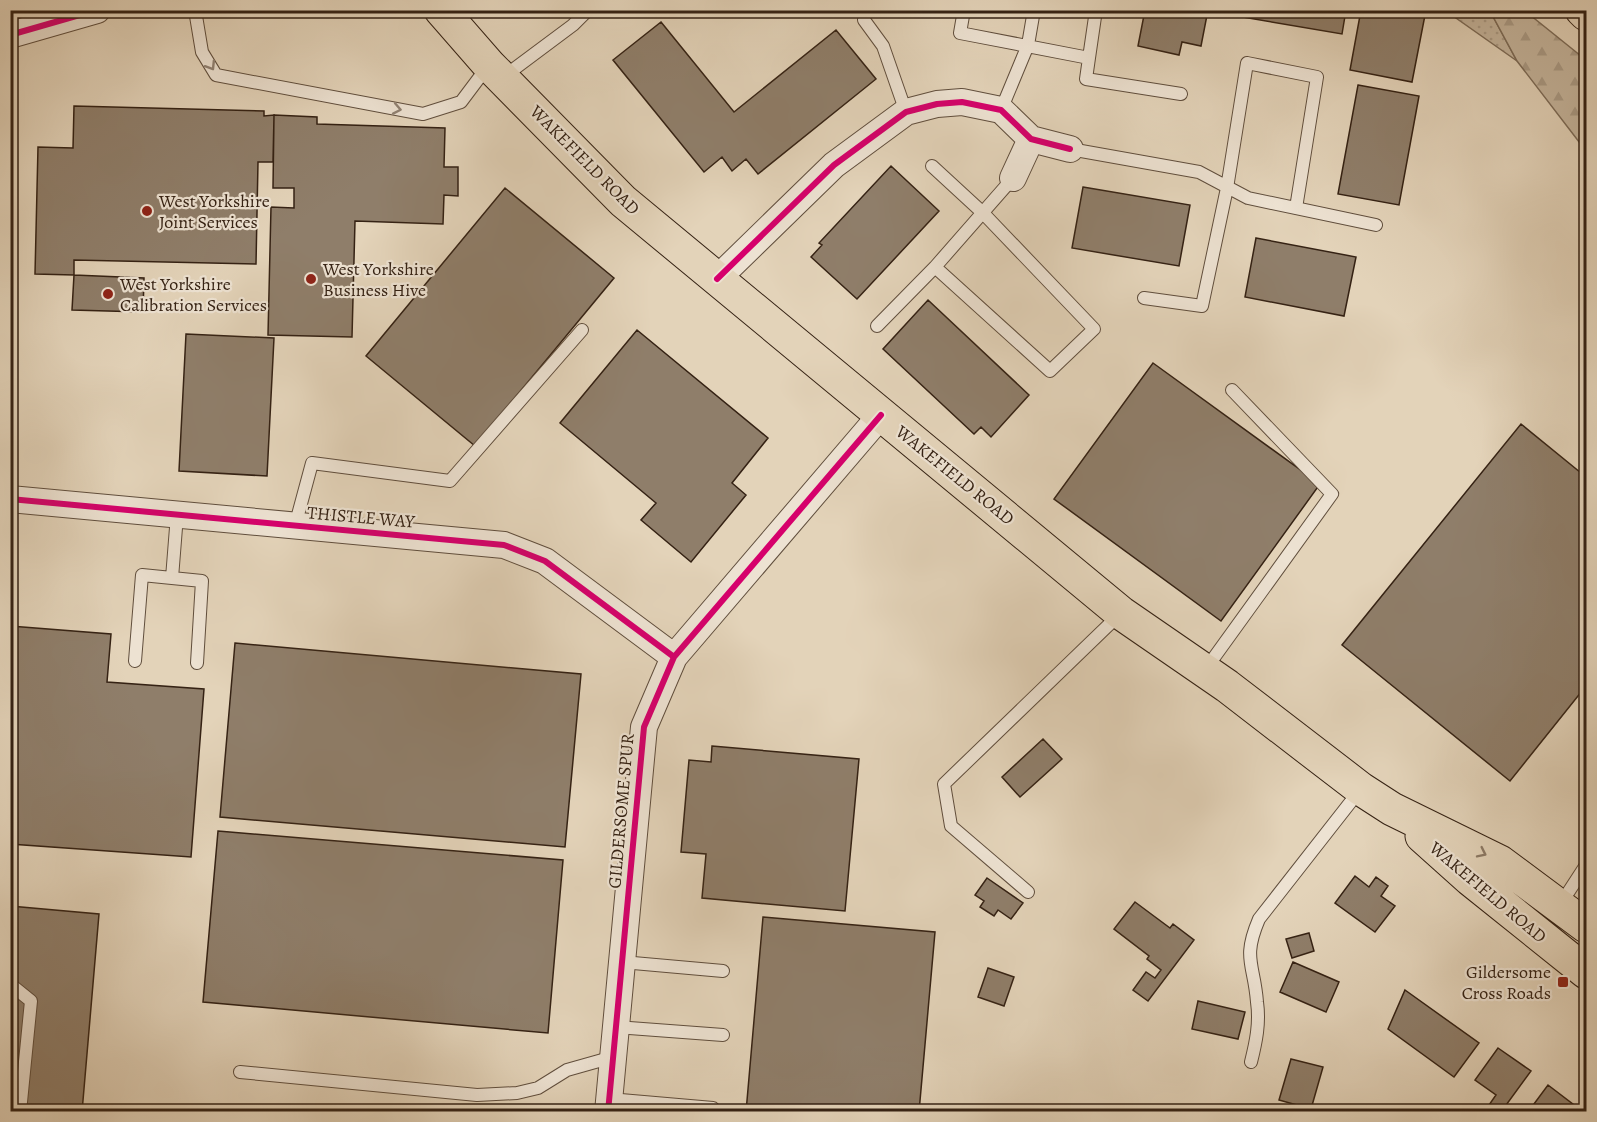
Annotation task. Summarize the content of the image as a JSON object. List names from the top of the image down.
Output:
{
  "streets": {
    "main road": ["WAKEFIELD ROAD"],
    "street": ["THISTLE WAY", "GILDERSOME SPUR"]
  },
  "crossings": [
    ["WAKEFIELD ROAD", "GILDERSOME SPUR"],
    ["THISTLE WAY", "GILDERSOME SPUR"]
  ],
  "places": {
    "other": ["West Yorkshire Joint Services", "West Yorkshire Business Hive", "West Yorkshire Calibration Services"],
    "transit": ["Gildersome Cross Roads"]
  }
}
